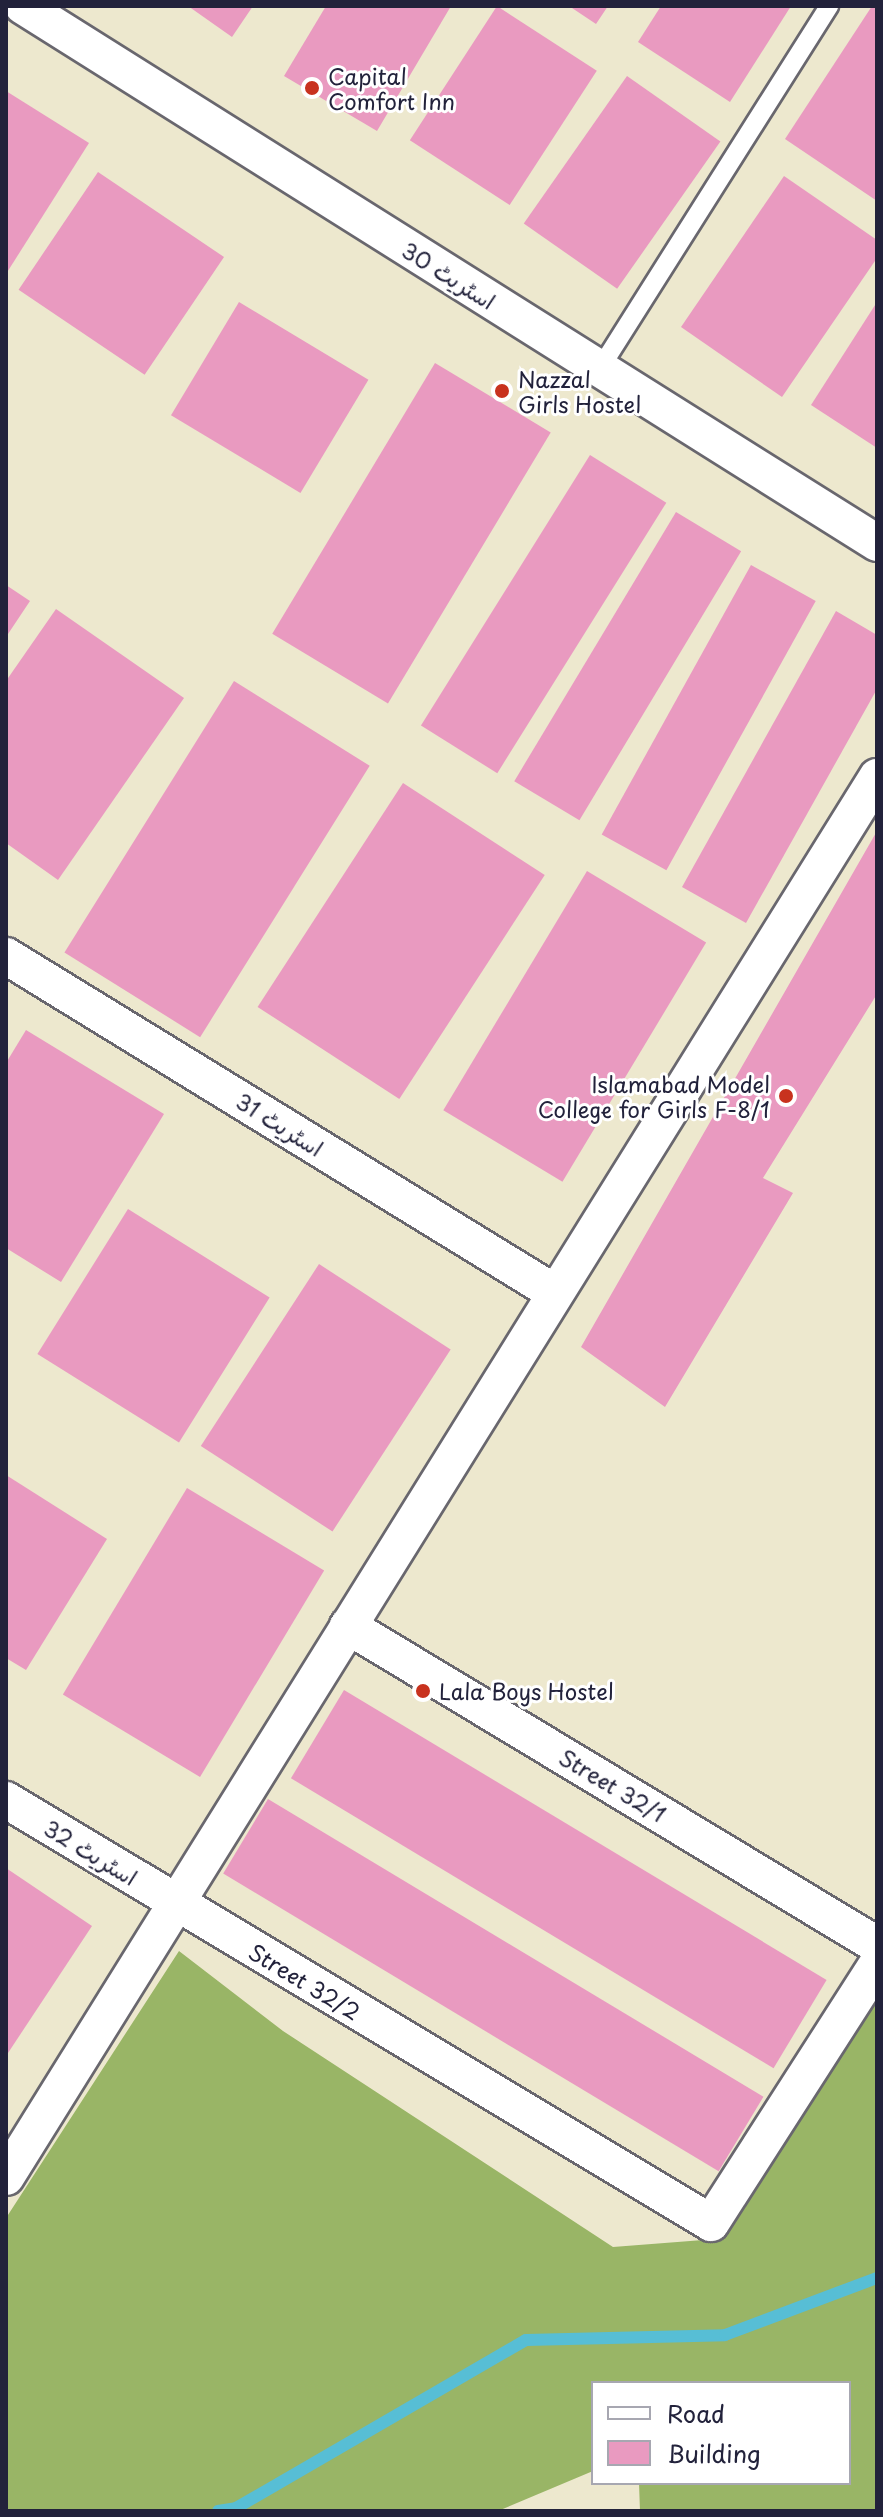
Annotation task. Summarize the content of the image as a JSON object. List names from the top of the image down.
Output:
{
  "streets": {
    "street": [
      "اسٹریٹ 30",
      "اسٹریٹ 31",
      "Street 32/1",
      "اسٹریٹ 32",
      "Street 32/2"
    ]
  },
  "crossings": [
    ["اسٹریٹ 32", "Street 32/2"]
  ],
  "places": [
    "Capital Comfort Inn",
    "Nazzal Girls Hostel",
    "Islamabad Model College for Girls F-8/1",
    "Lala Boys Hostel"
  ],
  "legend": ["Road", "Building"]
}
